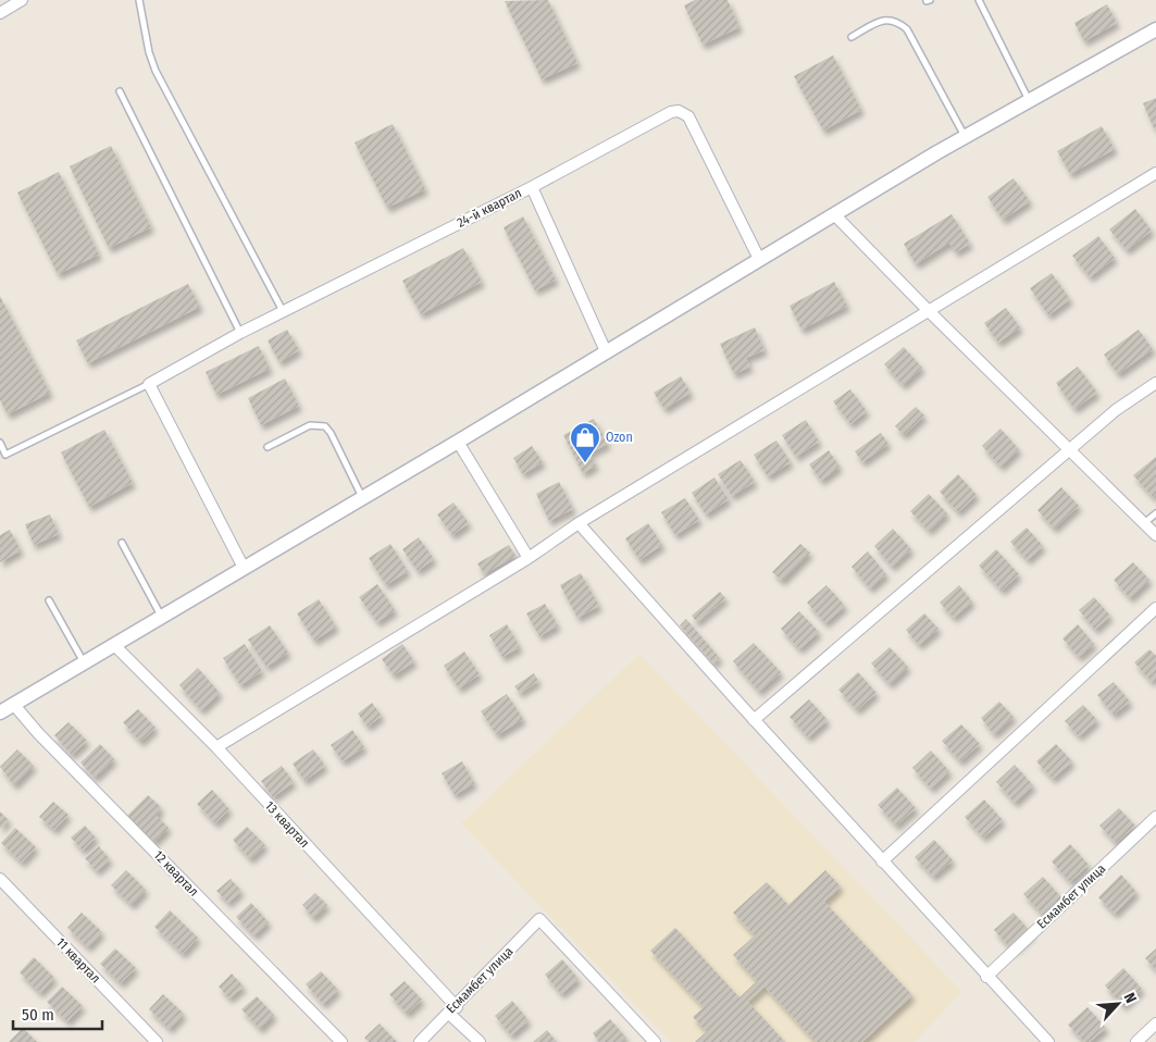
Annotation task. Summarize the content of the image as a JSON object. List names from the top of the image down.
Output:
{
  "streets": {
    "street": [
      "24-й квартал",
      "13 квартал",
      "12 квартал",
      "Есмамбет улица",
      "11 квартал"
    ]
  },
  "crossings": [
    ["13 квартал", "Есмамбет улица"]
  ],
  "places": {
    "shop": ["Ozon"]
  },
  "scale_bar": "50 m",
  "north": "top right"
}
